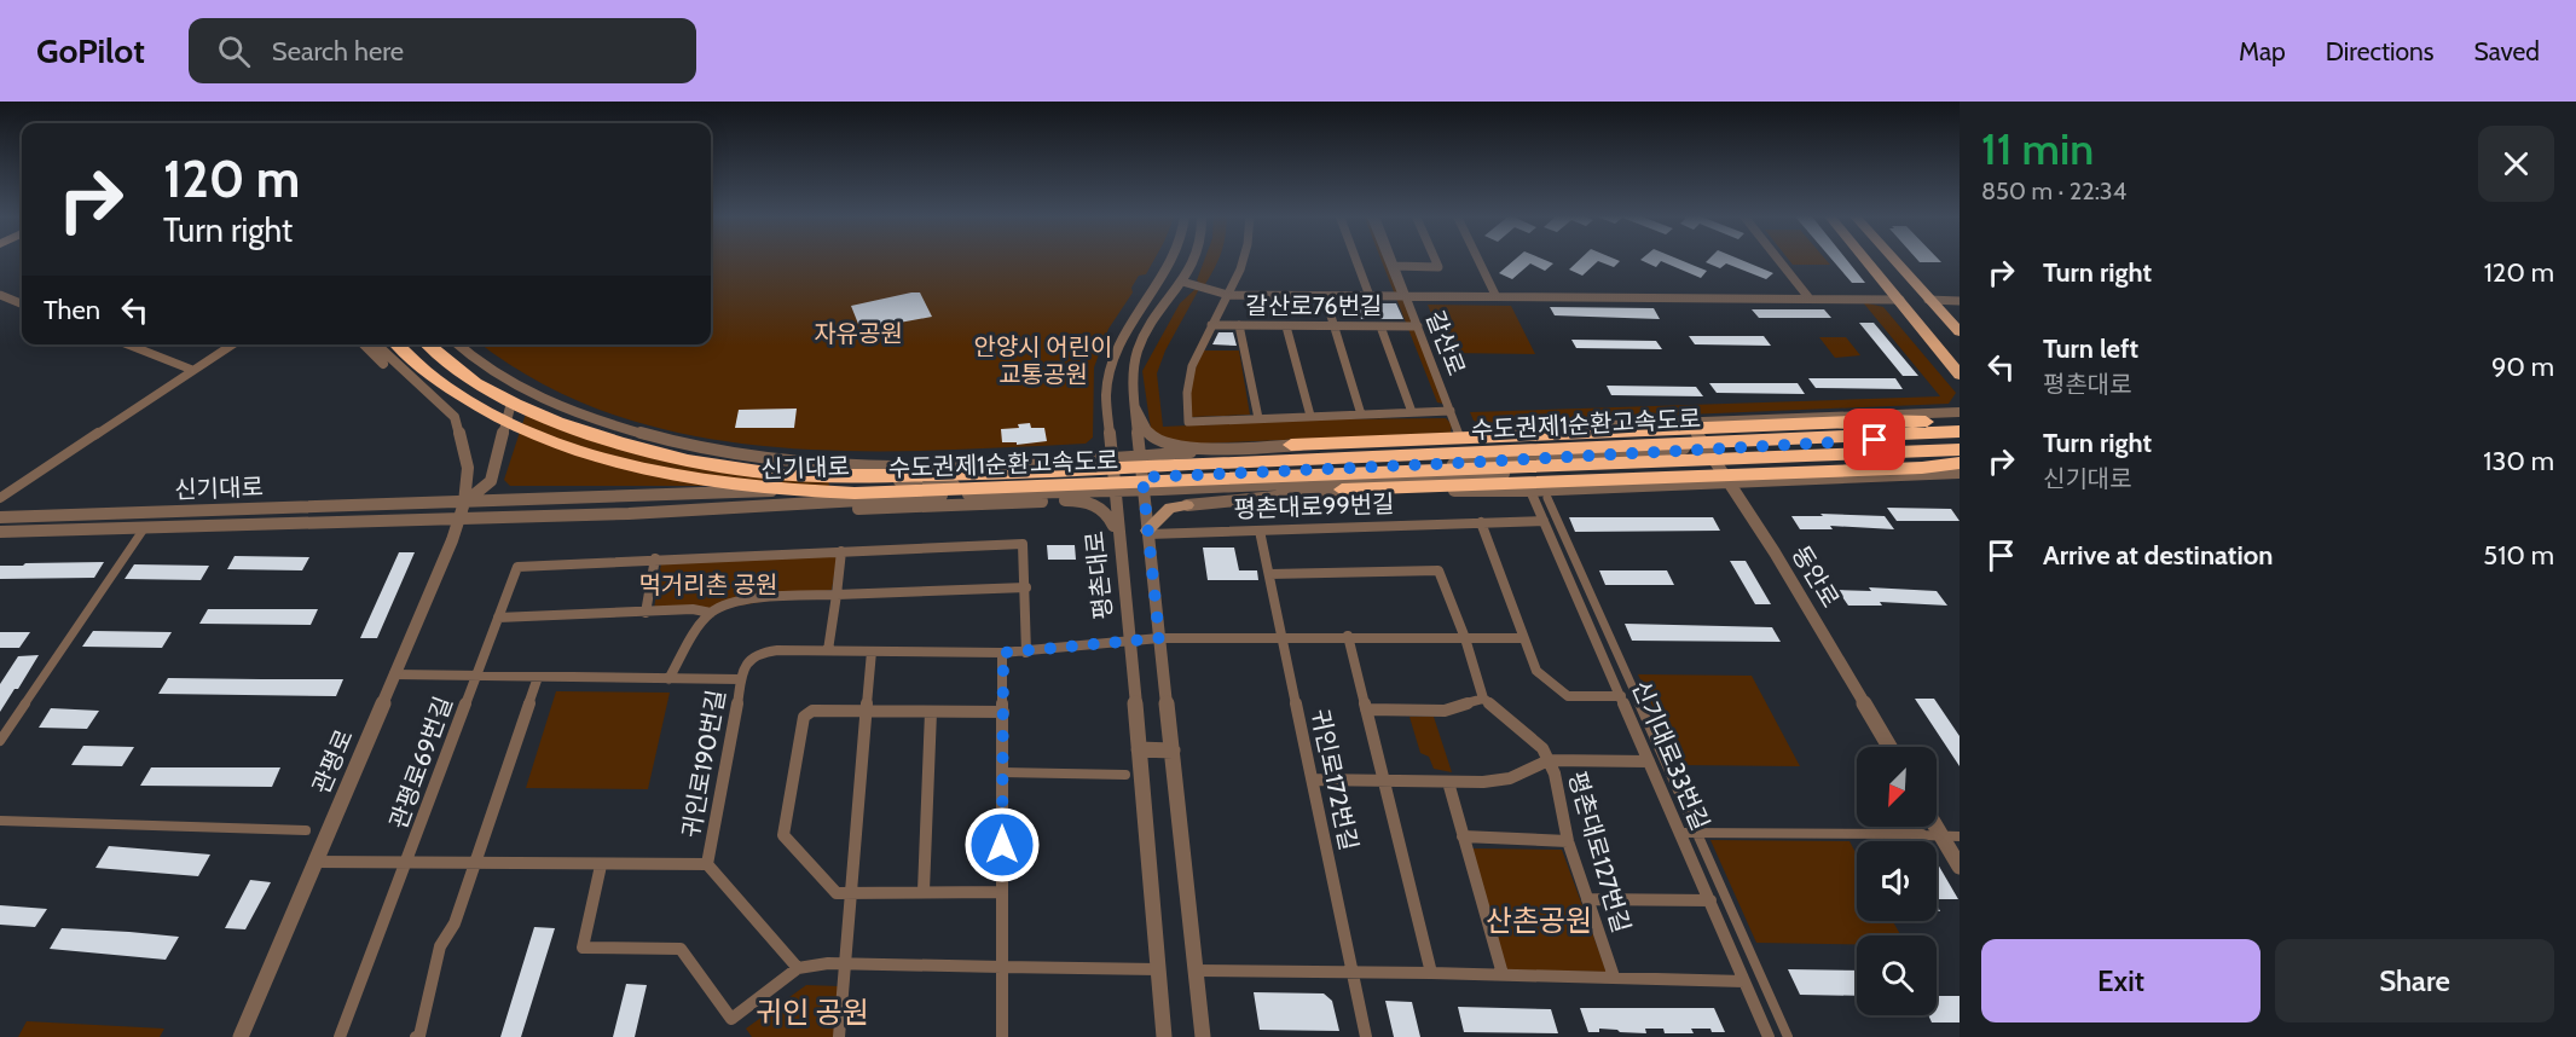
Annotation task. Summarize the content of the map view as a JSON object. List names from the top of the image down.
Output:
{
  "streets": {
    "highway": ["수도권제1순환고속도로"],
    "street": [
      "갈산로76번길",
      "갈산로",
      "신기대로",
      "평촌대로99번길",
      "평촌대로",
      "동안로",
      "신기대로33번길",
      "관평로",
      "관평로69번길",
      "귀인로190번길",
      "귀인로172번길",
      "평촌대로127번길"
    ]
  },
  "crossings": [
    ["갈산로76번길", "갈산로"],
    ["수도권제1순환고속도로", "신기대로"],
    ["신기대로", "평촌대로"],
    ["신기대로", "동안로"],
    ["신기대로", "관평로"],
    ["평촌대로99번길", "신기대로33번길"],
    ["평촌대로99번길", "귀인로172번길"],
    ["평촌대로", "귀인로190번길"],
    ["관평로", "관평로69번길"],
    ["관평로69번길", "귀인로190번길"],
    ["귀인로190번길", "귀인로172번길"]
  ],
  "parks": [
    "자유공원",
    "안양시 어린이 교통공원",
    "먹거리촌 공원",
    "산촌공원",
    "귀인 공원"
  ],
  "north": "bottom left",
  "page": {
    "header": "GoPilot",
    "search": "Search here",
    "nav": ["Map", "Directions", "Saved"],
    "heading": ["11 min", "850 m · 22:34"],
    "turn": ["120 m", "Turn right"],
    "list": [
      {
        "name": "Turn right",
        "value": "120 m"
      },
      {
        "name": "Turn left",
        "note": "평촌대로",
        "value": "90 m"
      },
      {
        "name": "Turn right",
        "note": "신기대로",
        "value": "130 m"
      },
      {
        "name": "Arrive at destination",
        "value": "510 m"
      }
    ],
    "then": "Then",
    "buttons": ["Exit", "Share"]
  }
}
